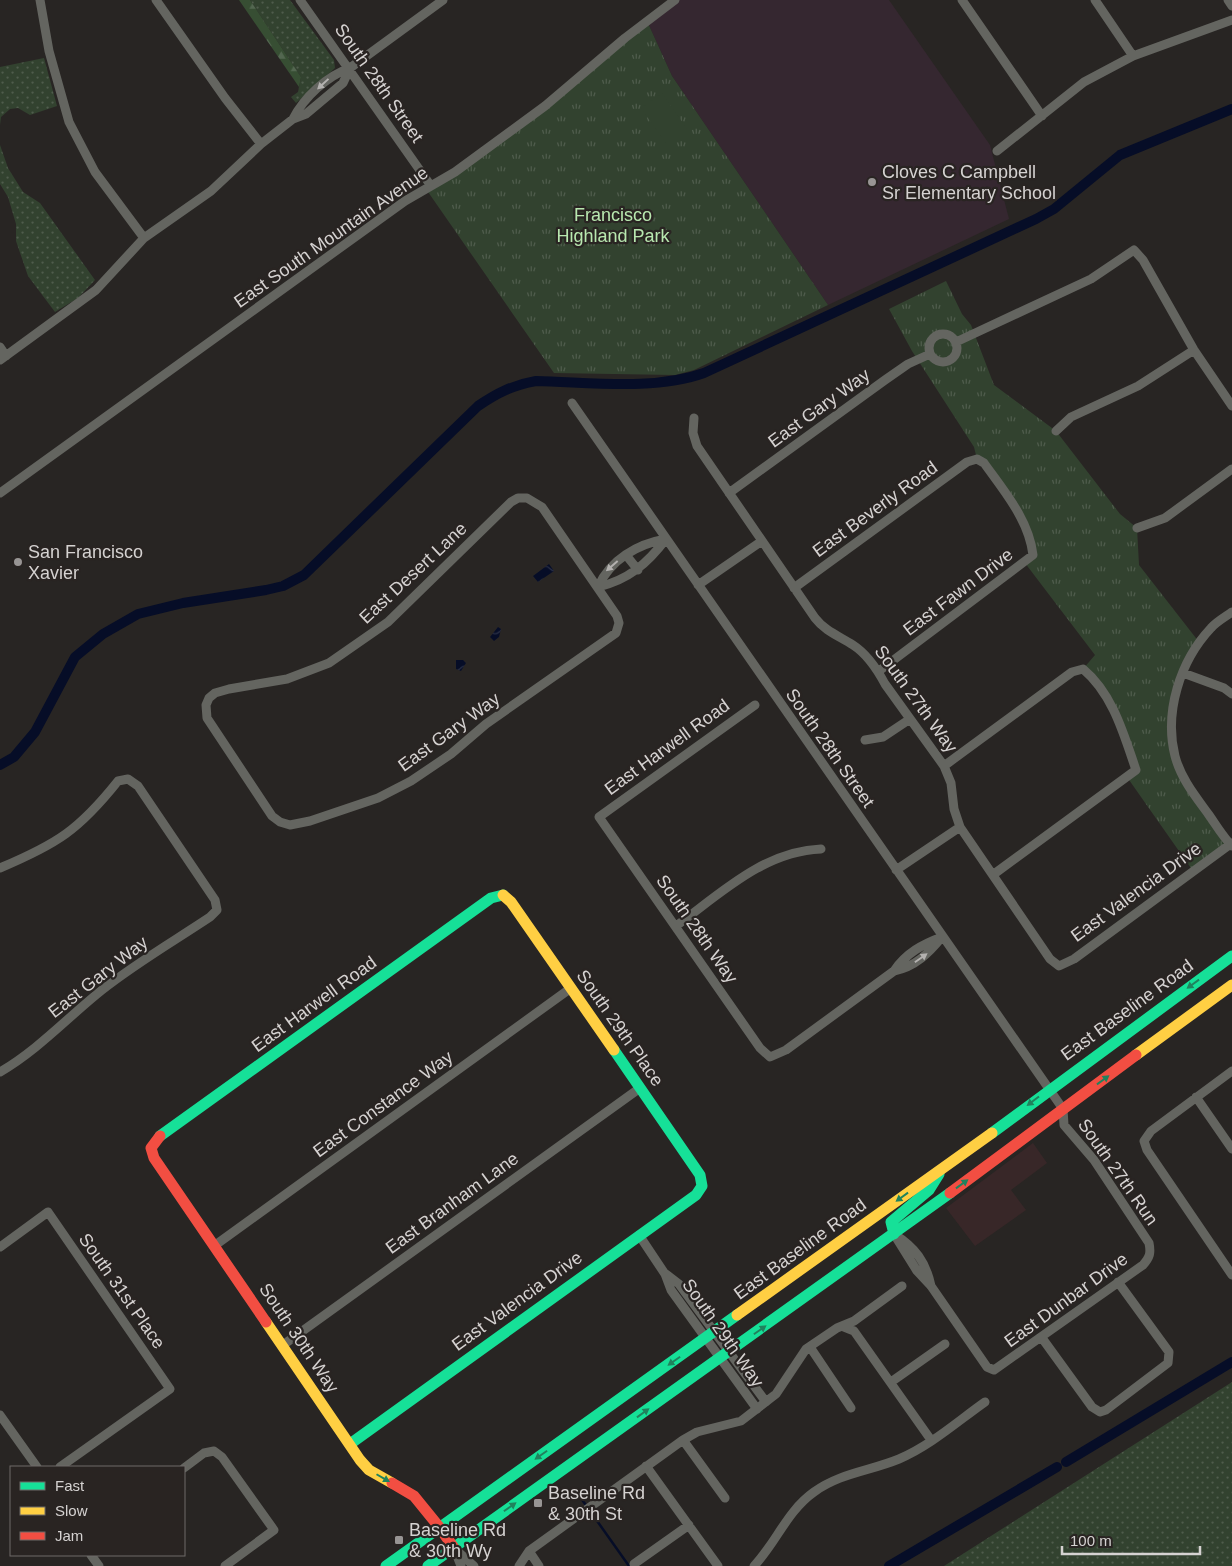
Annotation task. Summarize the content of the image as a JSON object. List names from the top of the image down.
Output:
{
  "streets": {
    "main road": [
      "East Harwell Road",
      "East Valencia Drive",
      "East Baseline Road",
      "South 29th Place",
      "South 30th Way"
    ],
    "street": [
      "South 28th Street",
      "East South Mountain Avenue",
      "East Gary Way",
      "East Beverly Road",
      "East Desert Lane",
      "East Fawn Drive",
      "South 27th Way",
      "South 28th Way",
      "East Constance Way",
      "South 27th Run",
      "East Branham Lane",
      "South 31st Place",
      "East Dunbar Drive",
      "South 29th Way"
    ]
  },
  "crossings": [
    ["South 28th Street", "East South Mountain Avenue"],
    ["South 28th Street", "South 28th Way"],
    ["South 28th Street", "East Baseline Road"],
    ["South 28th Street", "South 27th Run"],
    ["East Gary Way", "East Desert Lane"],
    ["East Gary Way", "South 27th Way"],
    ["East Beverly Road", "East Fawn Drive"],
    ["East Beverly Road", "South 27th Way"],
    ["East Fawn Drive", "South 27th Way"],
    ["South 27th Way", "East Valencia Drive"],
    ["East Harwell Road", "South 28th Way"],
    ["East Harwell Road", "South 29th Place"],
    ["East Harwell Road", "South 30th Way"],
    ["East Valencia Drive", "South 29th Place"],
    ["East Valencia Drive", "South 29th Way"],
    ["East Valencia Drive", "South 30th Way"],
    ["East Baseline Road", "South 29th Way"],
    ["East Baseline Road", "South 30th Way"],
    ["South 29th Place", "East Constance Way"],
    ["South 29th Place", "East Branham Lane"],
    ["East Constance Way", "South 30th Way"],
    ["South 27th Run", "East Dunbar Drive"],
    ["East Branham Lane", "South 30th Way"]
  ],
  "parks": ["Francisco Highland Park"],
  "places": {
    "other": ["Cloves C Campbell Sr Elementary School", "San Francisco Xavier"],
    "transit": ["Baseline Rd & 30th St", "Baseline Rd & 30th Wy"]
  },
  "legend": ["Fast", "Slow", "Jam"],
  "scale_bar": "100 m"
}
